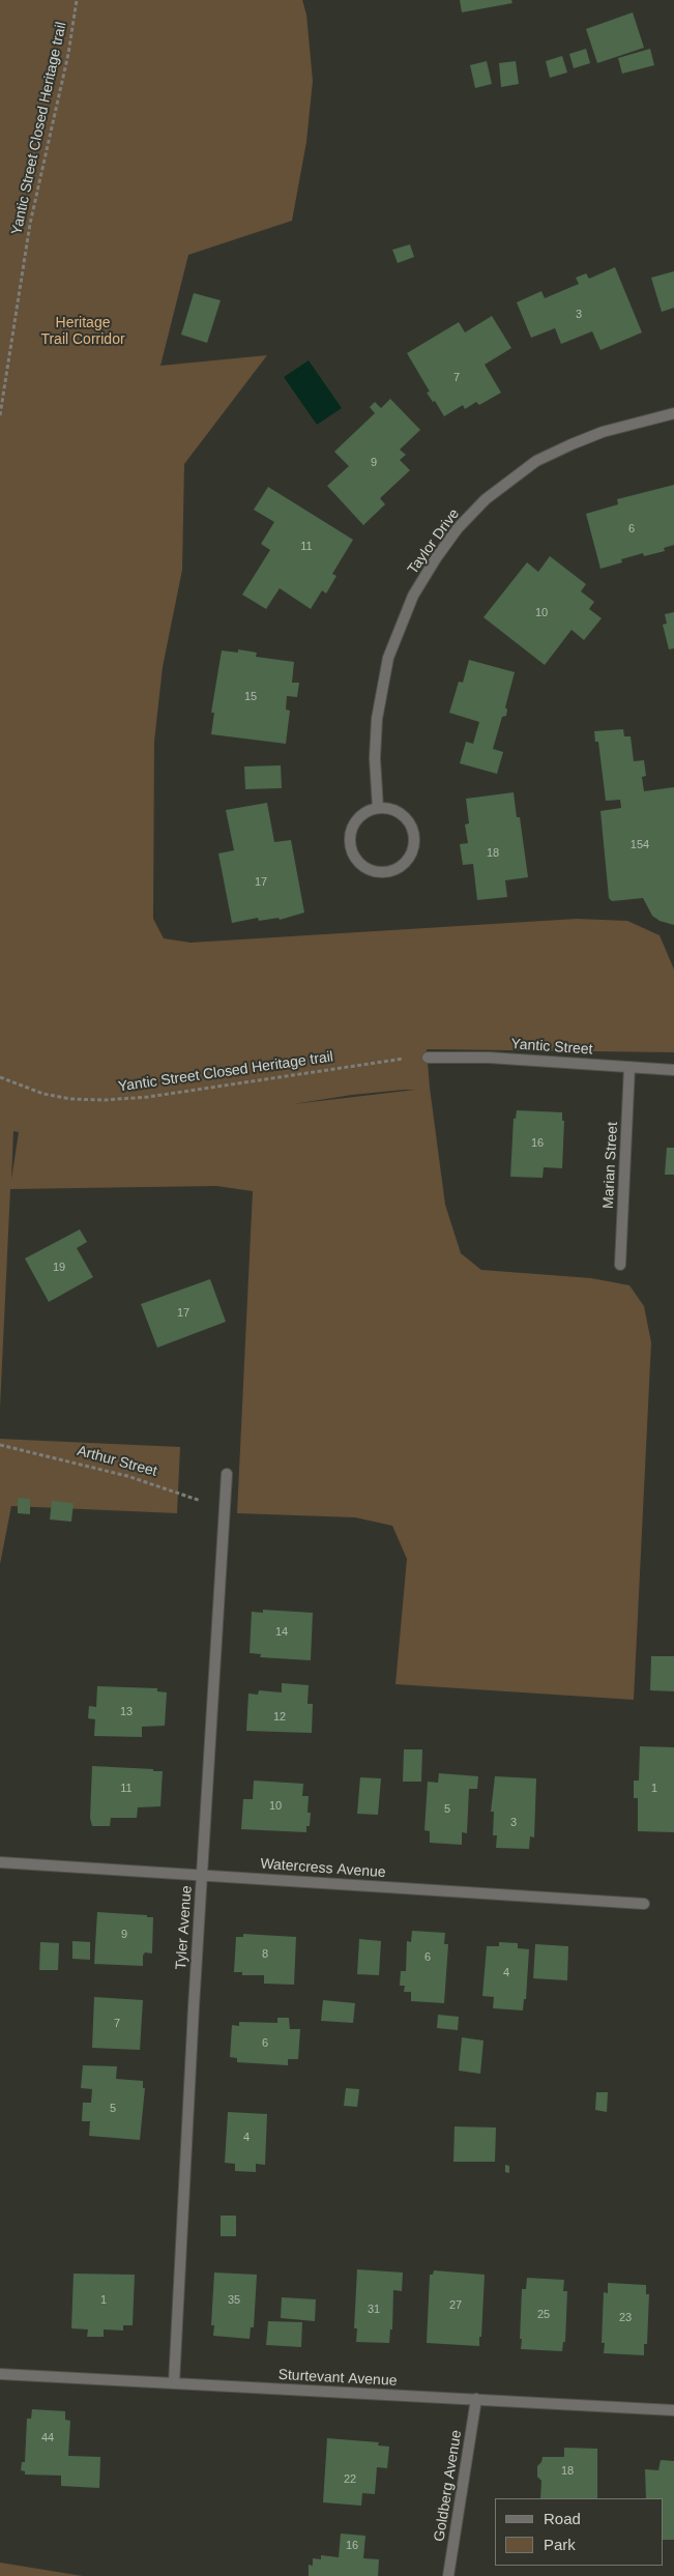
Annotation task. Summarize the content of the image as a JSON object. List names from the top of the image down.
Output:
{
  "streets": {
    "street": [
      "Taylor Drive",
      "Yantic Street",
      "Marian Street",
      "Watercress Avenue",
      "Tyler Avenue",
      "Sturtevant Avenue",
      "Goldberg Avenue"
    ],
    "path": ["Yantic Street Closed Heritage trail", "Arthur Street"]
  },
  "crossings": [
    ["Yantic Street Closed Heritage trail", "Yantic Street"],
    ["Yantic Street", "Marian Street"],
    ["Arthur Street", "Tyler Avenue"],
    ["Watercress Avenue", "Tyler Avenue"],
    ["Tyler Avenue", "Sturtevant Avenue"],
    ["Sturtevant Avenue", "Goldberg Avenue"]
  ],
  "parks": ["Heritage Trail Corridor"],
  "house_numbers": [
    "3",
    "7",
    "9",
    "6",
    "11",
    "10",
    "15",
    "154",
    "18",
    "17",
    "16",
    "19",
    "17",
    "14",
    "13",
    "12",
    "11",
    "1",
    "10",
    "5",
    "3",
    "9",
    "8",
    "6",
    "4",
    "7",
    "6",
    "5",
    "4",
    "1",
    "35",
    "27",
    "31",
    "25",
    "23",
    "44",
    "18",
    "22",
    "16"
  ],
  "legend": ["Road", "Park"]
}
